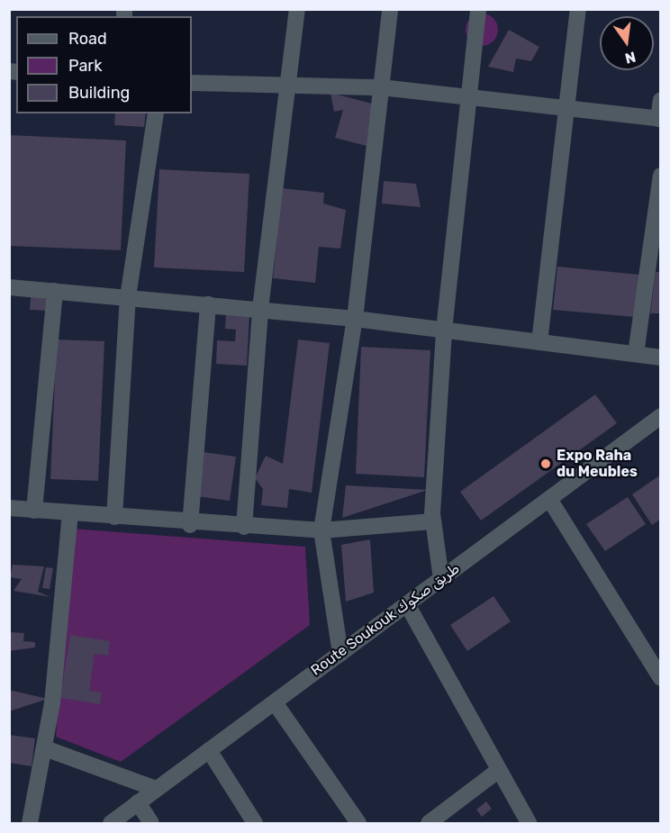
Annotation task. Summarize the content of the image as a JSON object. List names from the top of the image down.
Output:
{
  "streets": {
    "street": ["Route Soukouk طريق صكوك"]
  },
  "places": ["Expo Raha du Meubles"],
  "legend": ["Road", "Park", "Building"],
  "north": "bottom"
}
